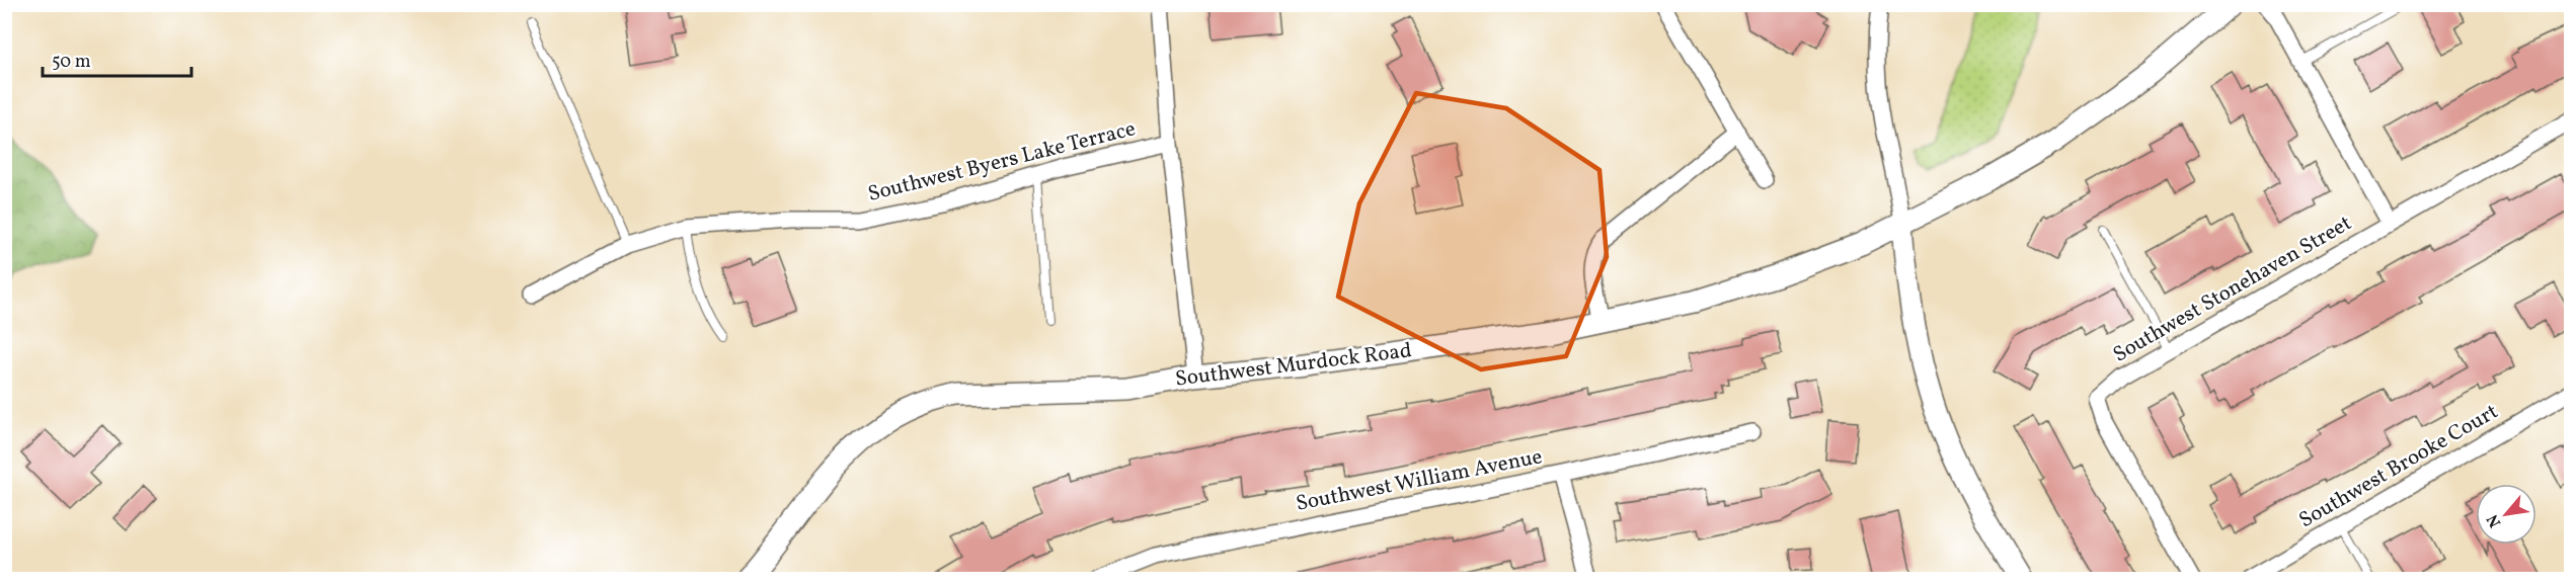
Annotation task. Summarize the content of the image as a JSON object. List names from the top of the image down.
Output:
{
  "streets": {
    "main road": ["Southwest Murdock Road"],
    "street": [
      "Southwest Byers Lake Terrace",
      "Southwest Stonehaven Street",
      "Southwest Brooke Court",
      "Southwest William Avenue"
    ]
  },
  "scale_bar": "50 m",
  "north": "bottom left"
}
